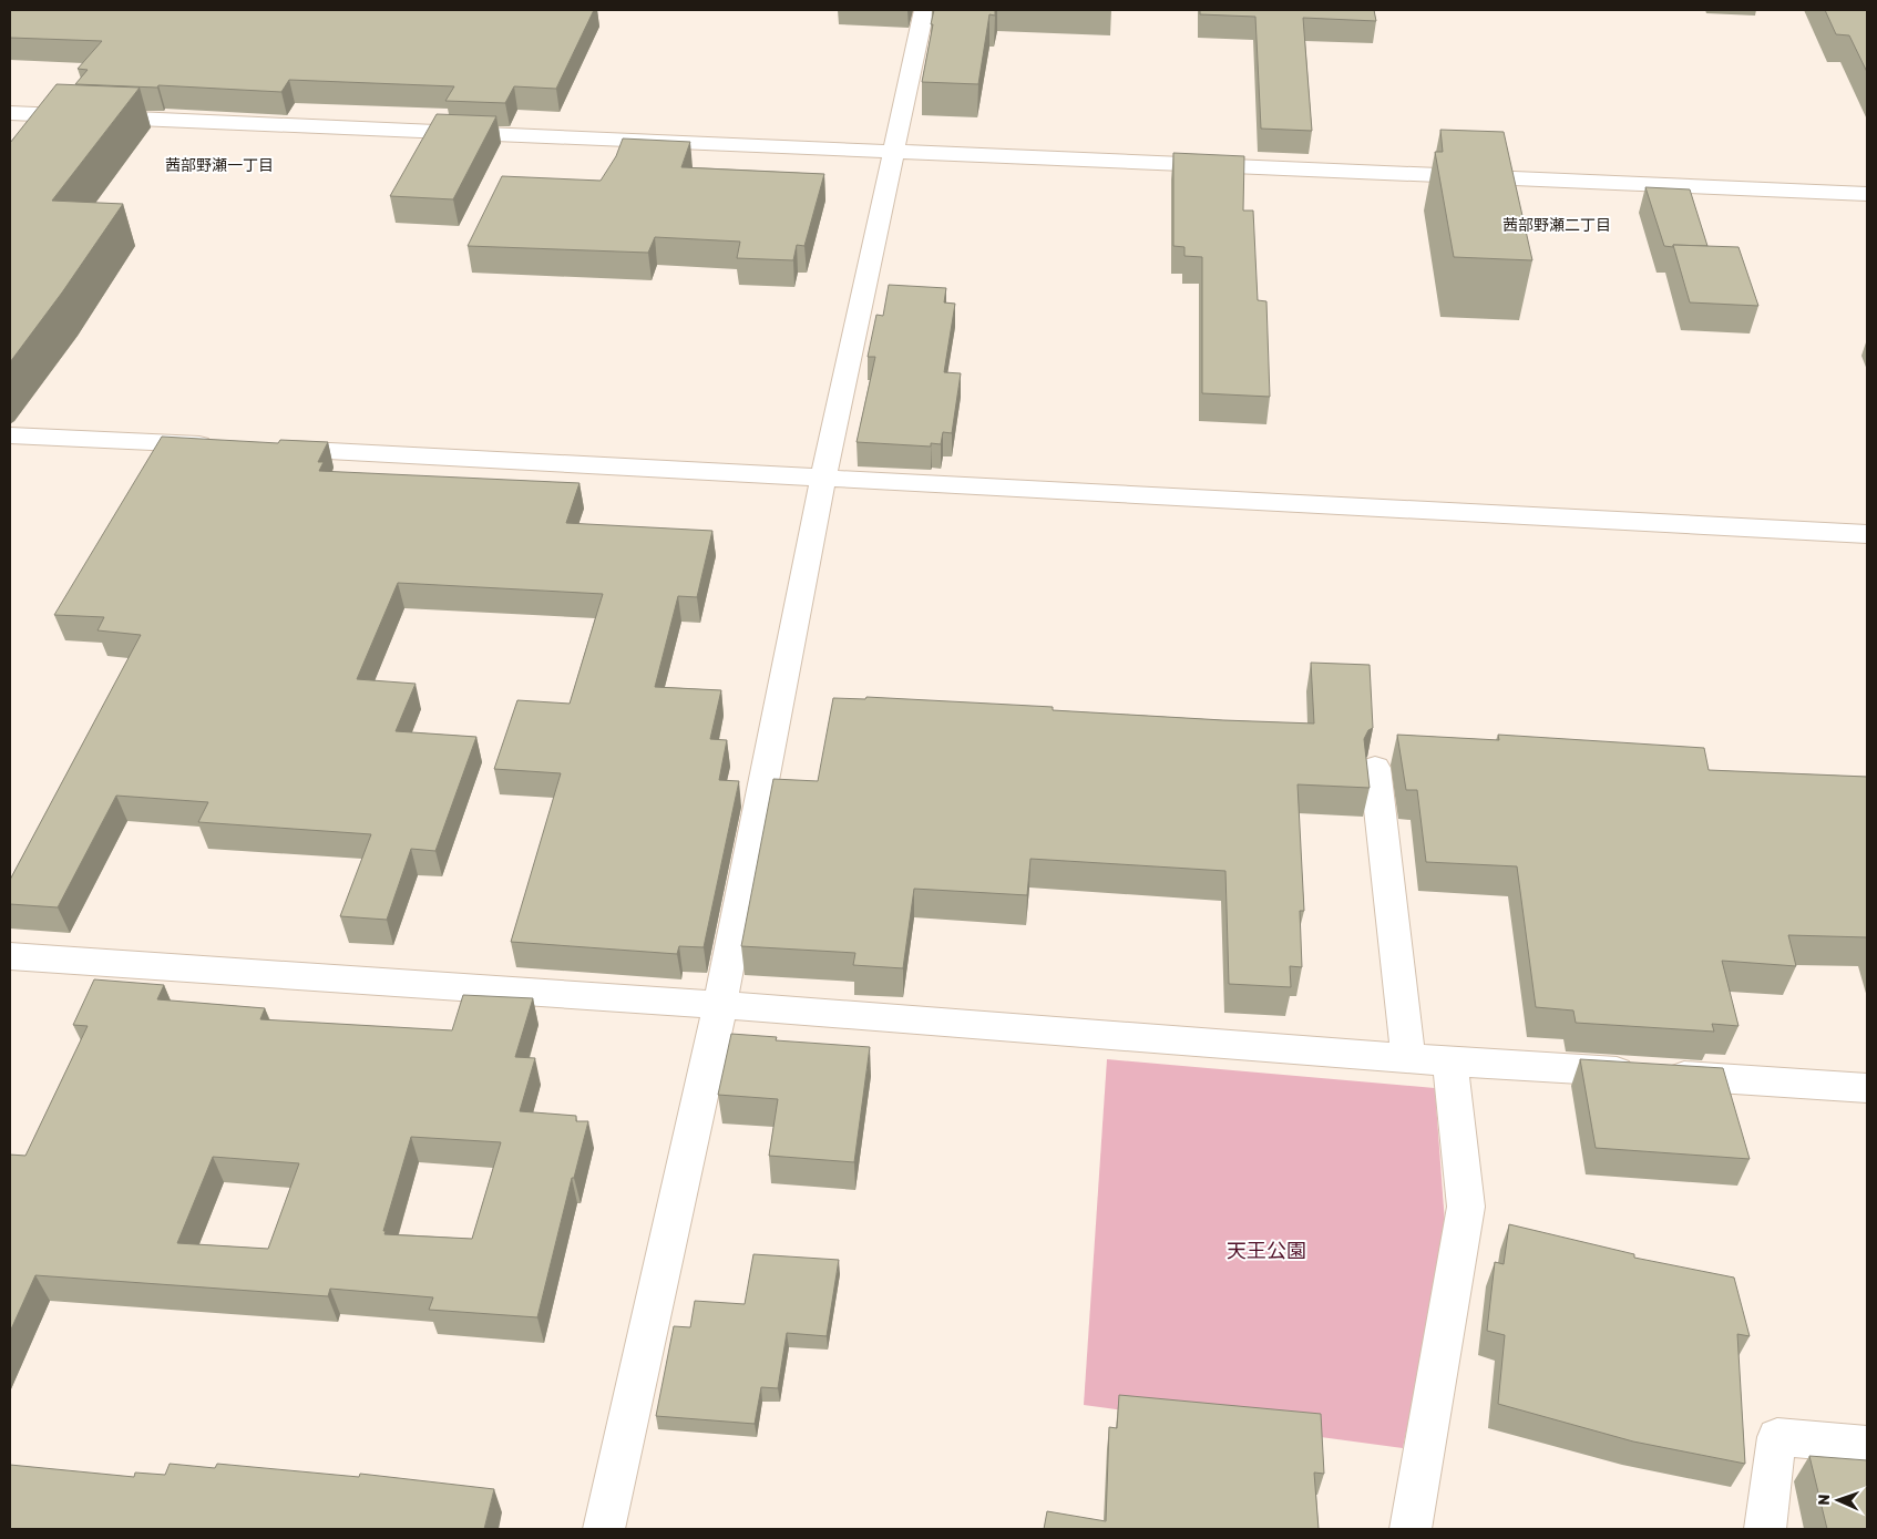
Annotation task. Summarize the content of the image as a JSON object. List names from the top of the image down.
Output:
{
  "districts": ["茜部野瀬一丁目", "茜部野瀬二丁目"],
  "parks": ["天王公園"],
  "north": "left"
}
